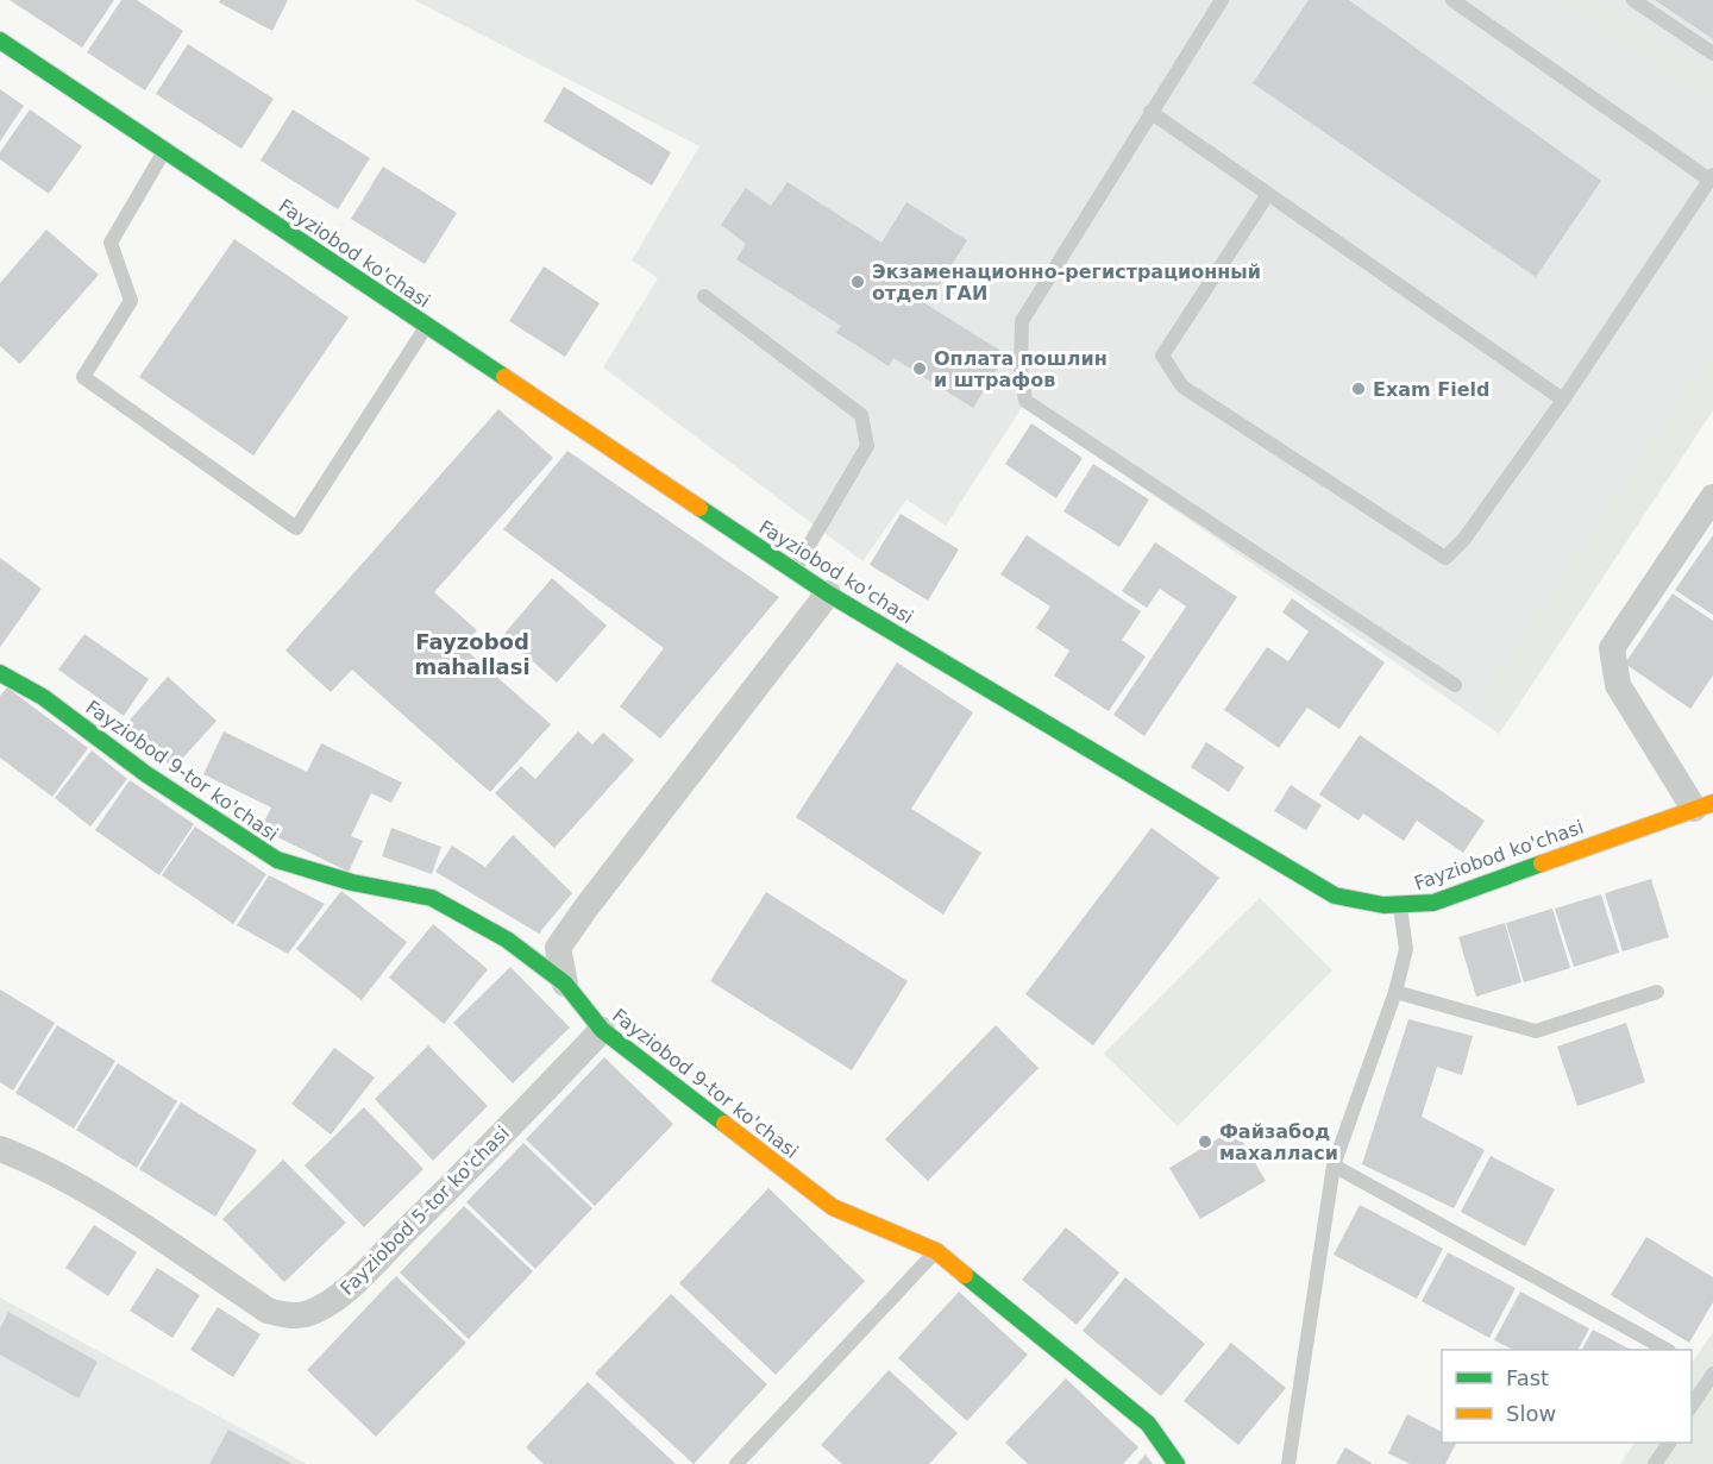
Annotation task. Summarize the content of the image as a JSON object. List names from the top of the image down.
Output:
{
  "streets": {
    "street": ["Fayziobod ko'chasi", "Fayziobod 9-tor ko'chasi", "Fayziobod 5-tor ko'chasi"]
  },
  "crossings": [
    ["Fayziobod 9-tor ko'chasi", "Fayziobod 5-tor ko'chasi"]
  ],
  "districts": ["Fayzobod mahallasi"],
  "places": [
    "Экзаменационно-регистрационный отдел ГАИ",
    "Оплата пошлин и штрафов",
    "Exam Field",
    "Файзабод махалласи"
  ],
  "legend": ["Fast", "Slow"]
}
